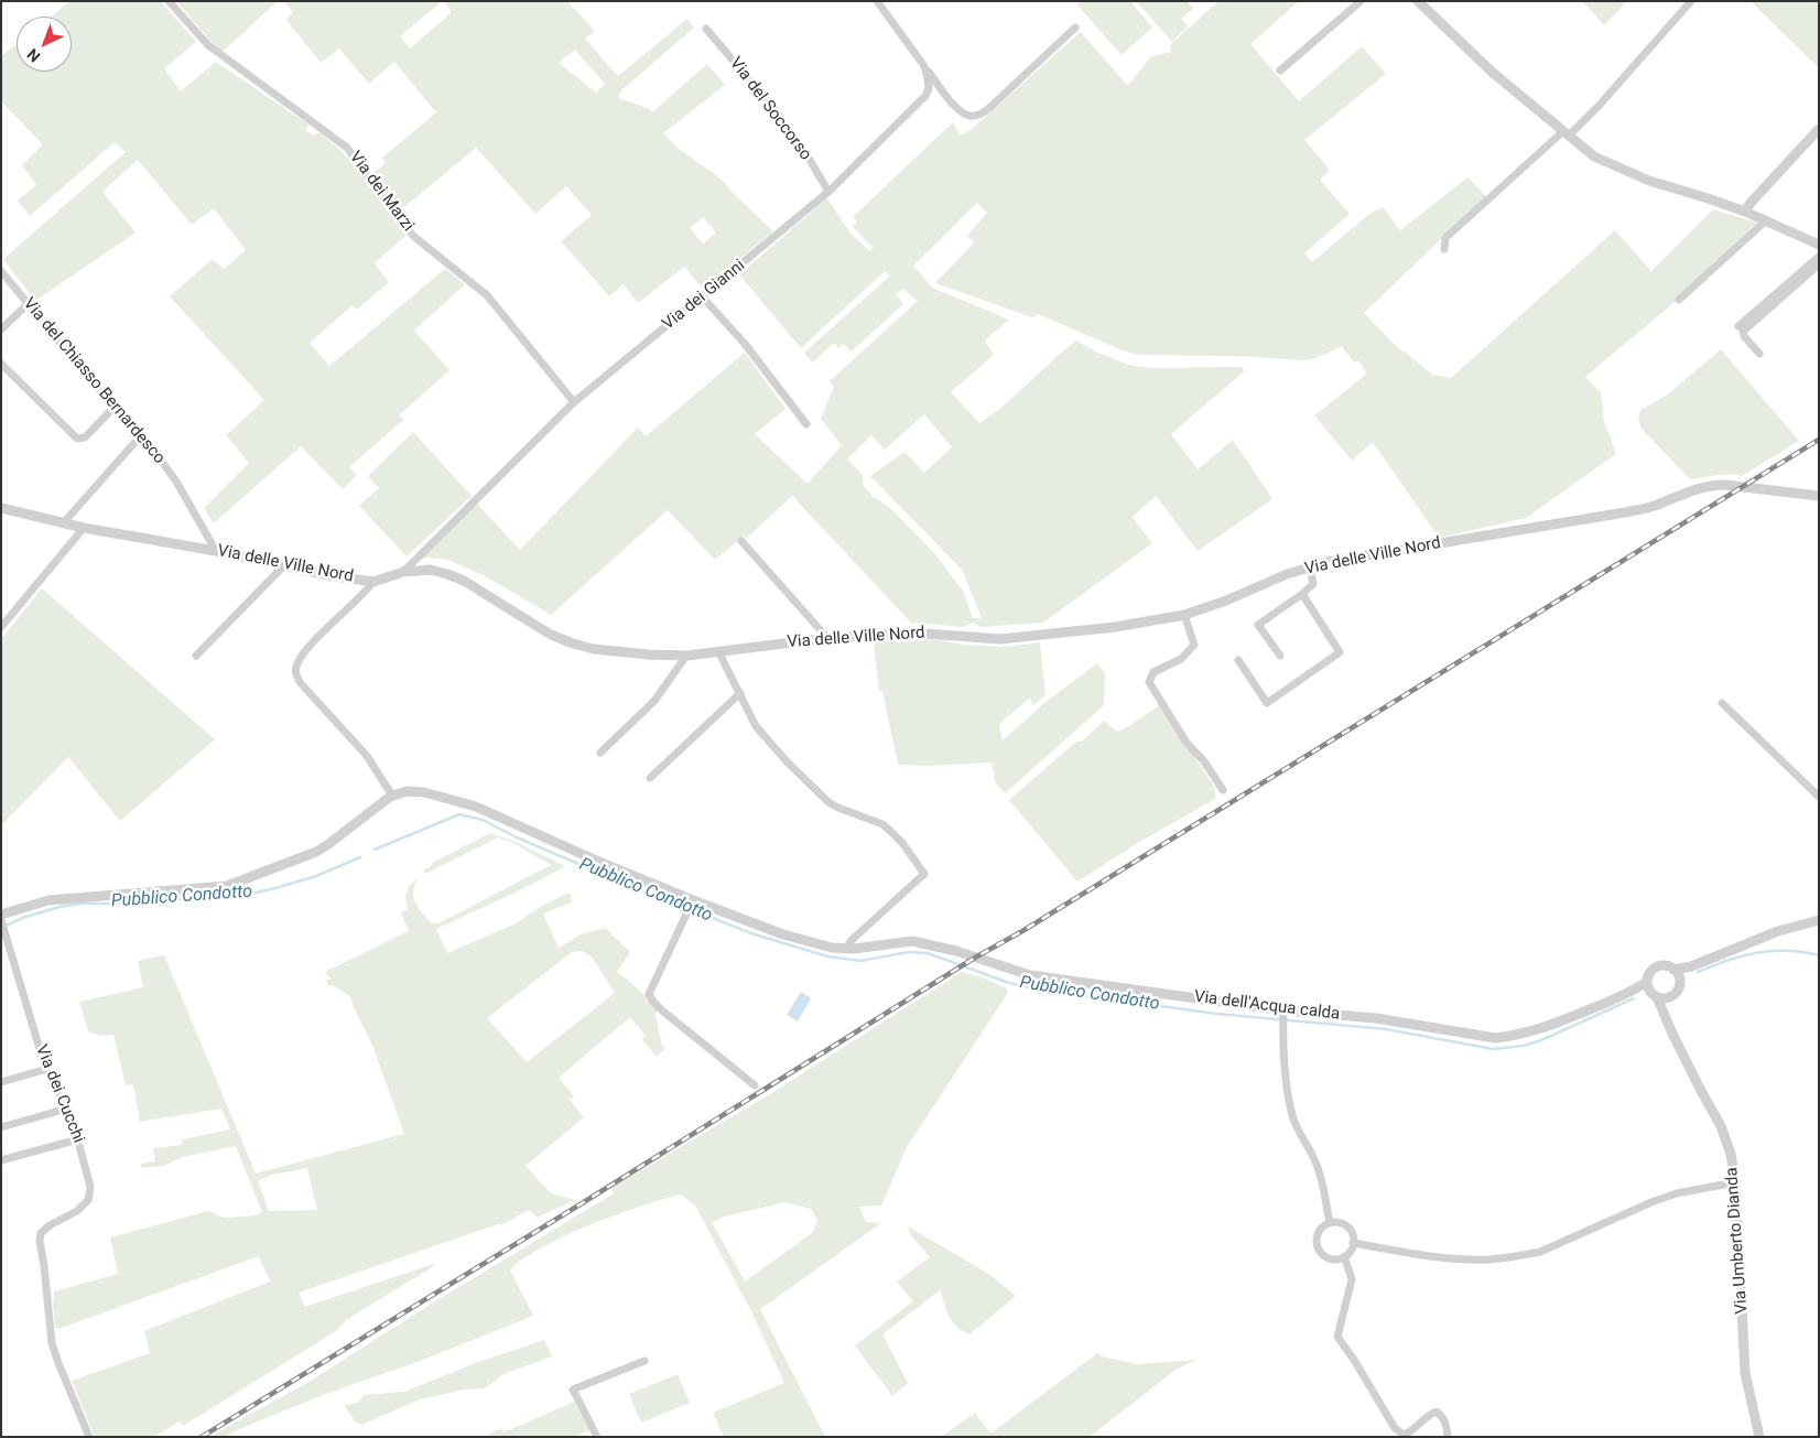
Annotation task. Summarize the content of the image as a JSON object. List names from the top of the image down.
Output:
{
  "streets": {
    "street": [
      "Via del Soccorso",
      "Via dei Marzi",
      "Via dei Gianni",
      "Via del Chiasso Bernardesco",
      "Via delle Ville Nord",
      "Via dell'Acqua calda",
      "Via dei Cucchi",
      "Via Umberto Dianda"
    ]
  },
  "crossings": [
    ["Via del Soccorso", "Via dei Gianni"],
    ["Via dei Marzi", "Via dei Gianni"],
    ["Via dei Gianni", "Via delle Ville Nord"],
    ["Via del Chiasso Bernardesco", "Via delle Ville Nord"],
    ["Via dell'Acqua calda", "Via Umberto Dianda"]
  ],
  "water": ["Pubblico Condotto"],
  "north": "bottom left"
}
